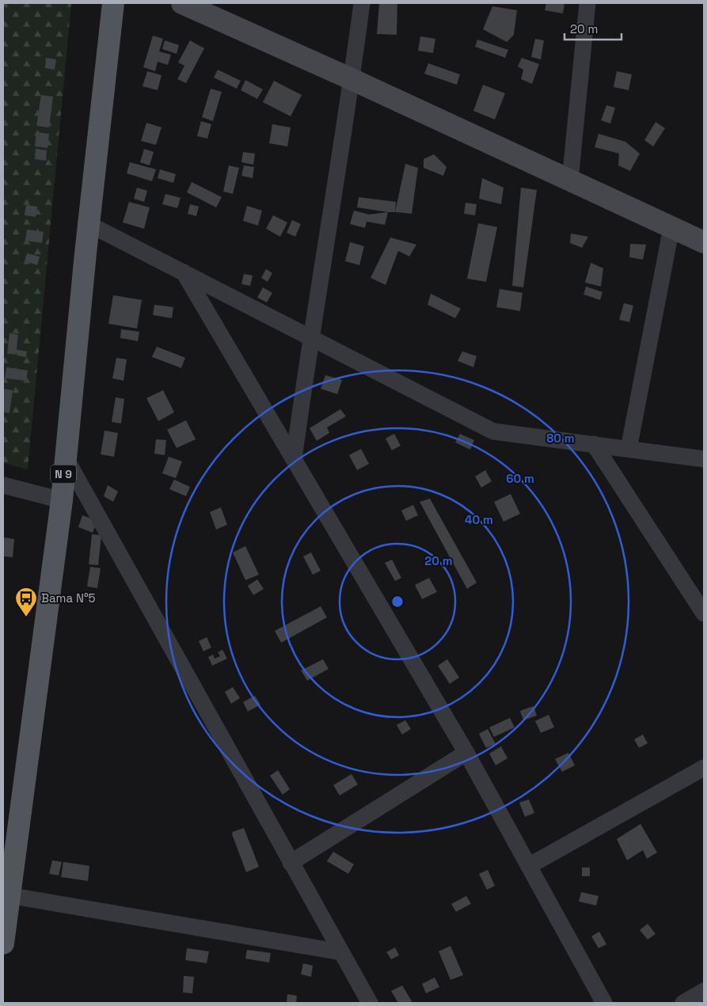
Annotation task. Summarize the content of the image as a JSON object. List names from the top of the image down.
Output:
{
  "streets": {
    "main road": ["N 9"]
  },
  "places": {
    "bus stop": ["Bama N°5"]
  },
  "scale_bar": "20 m",
  "rings": [
    "80 m",
    "60 m",
    "40 m",
    "20 m"
  ]
}
